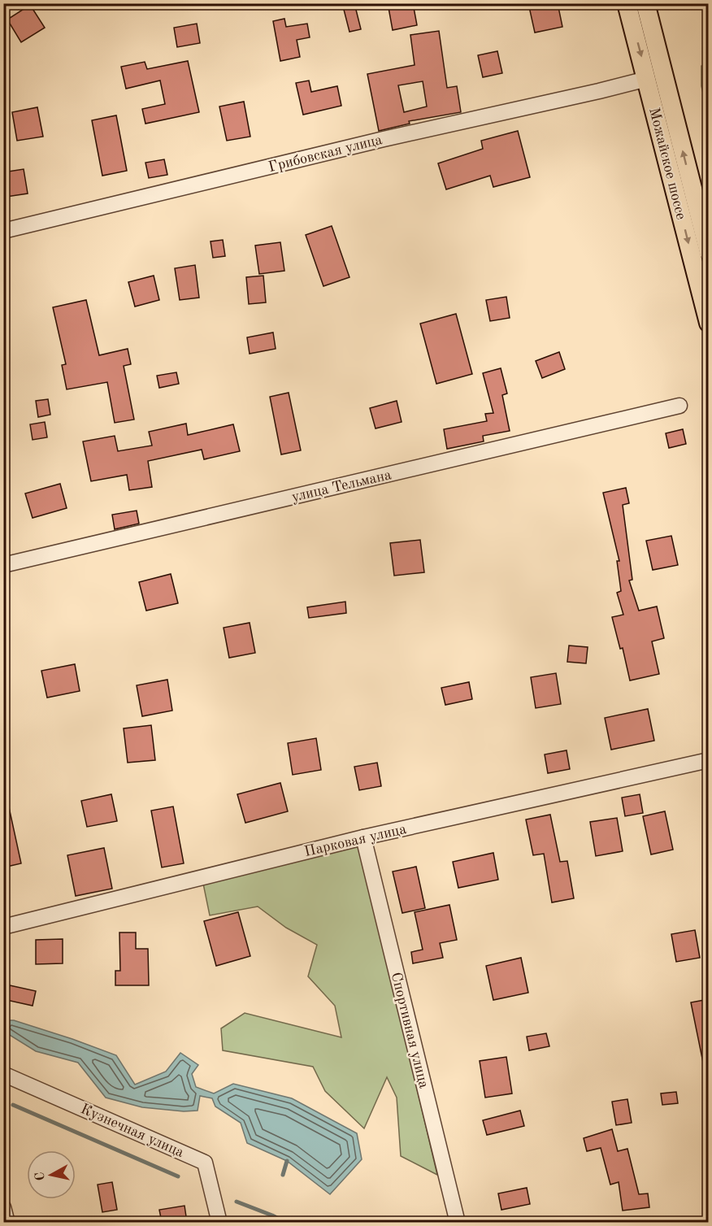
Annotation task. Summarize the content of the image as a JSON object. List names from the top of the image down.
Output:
{
  "streets": {
    "main road": ["Можайское шоссе"],
    "street": [
      "Грибовская улица",
      "улица Тельмана",
      "Парковая улица",
      "Спортивная улица",
      "Кузнечная улица"
    ]
  },
  "crossings": [
    ["Грибовская улица", "Можайское шоссе"],
    ["Парковая улица", "Спортивная улица"]
  ],
  "north": "left"
}
